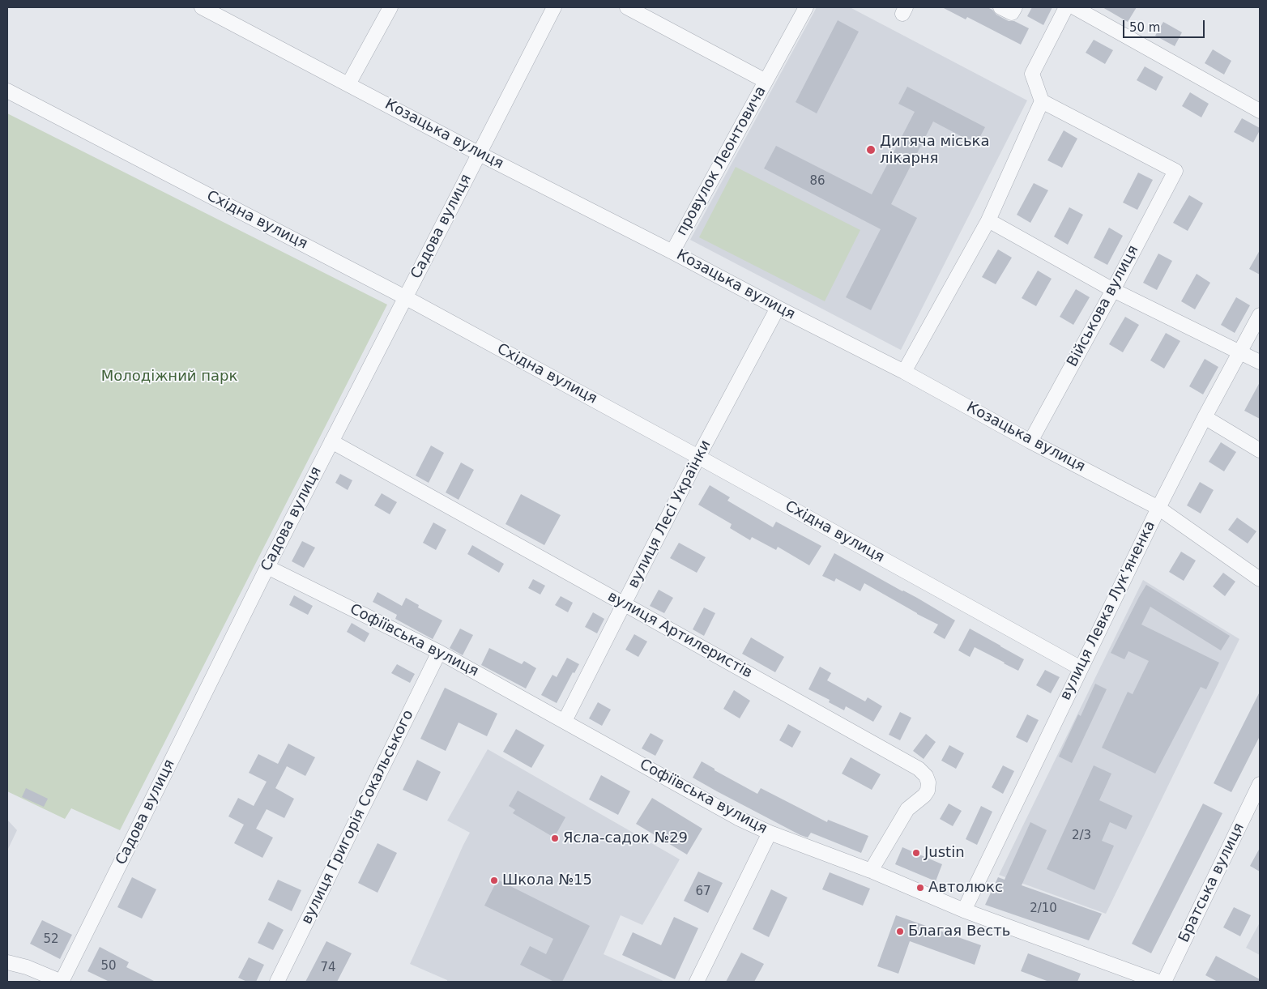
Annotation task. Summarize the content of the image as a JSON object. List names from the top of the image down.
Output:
{
  "streets": {
    "street": [
      "Козацька вулиця",
      "провулок Леонтовича",
      "Східна вулиця",
      "Садова вулиця",
      "Військова вулиця",
      "вулиця Лесі Українки",
      "вулиця Левка Лук'яненка",
      "вулиця Артилеристів",
      "Софіївська вулиця",
      "вулиця Григорія Сокальського",
      "Братська вулиця"
    ]
  },
  "crossings": [
    ["Козацька вулиця", "провулок Леонтовича"],
    ["Козацька вулиця", "Садова вулиця"],
    ["Козацька вулиця", "Військова вулиця"],
    ["Козацька вулиця", "вулиця Лесі Українки"],
    ["Козацька вулиця", "вулиця Левка Лук'яненка"],
    ["Східна вулиця", "Садова вулиця"],
    ["Східна вулиця", "вулиця Лесі Українки"],
    ["Східна вулиця", "вулиця Левка Лук'яненка"],
    ["Садова вулиця", "вулиця Артилеристів"],
    ["Садова вулиця", "Софіївська вулиця"],
    ["вулиця Лесі Українки", "вулиця Артилеристів"],
    ["вулиця Лесі Українки", "Софіївська вулиця"],
    ["вулиця Левка Лук'яненка", "Софіївська вулиця"],
    ["вулиця Артилеристів", "Софіївська вулиця"],
    ["Софіївська вулиця", "вулиця Григорія Сокальського"]
  ],
  "parks": ["Молодіжний парк"],
  "places": [
    "Дитяча міська лікарня",
    "Ясла-садок №29",
    "Justin",
    "Школа №15",
    "Автолюкс",
    "Благая Весть"
  ],
  "house_numbers": [
    "86",
    "2/3",
    "67",
    "2/10",
    "52",
    "50",
    "74"
  ],
  "scale_bar": "50 m"
}
